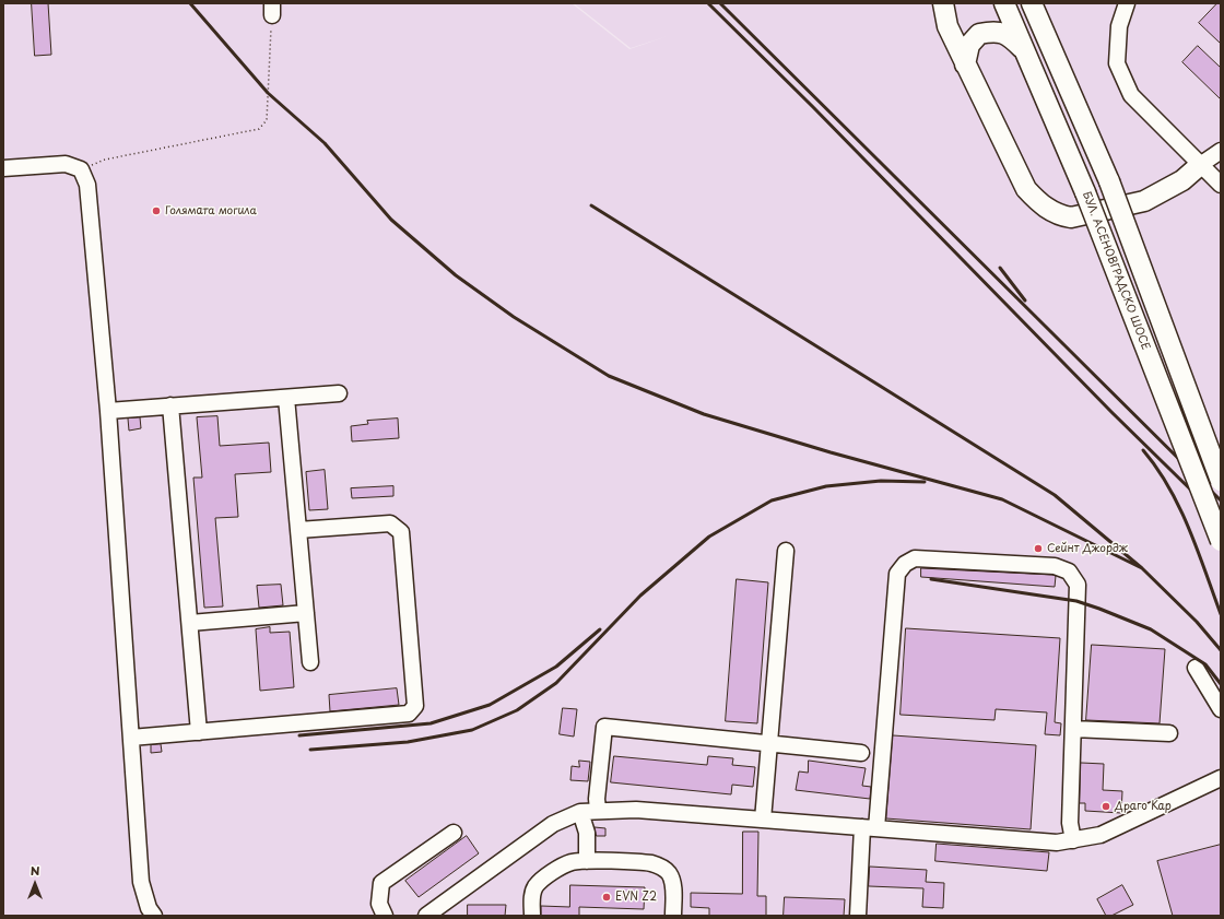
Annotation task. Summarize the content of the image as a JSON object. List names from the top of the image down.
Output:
{
  "streets": {
    "main road": ["БУЛ. АСЕНОВГРАДСКО ШОСЕ"]
  },
  "places": [
    "Голямата могила",
    "Сейнт Джордж",
    "Драго Кар",
    "EVN Z2"
  ],
  "north": "top"
}
